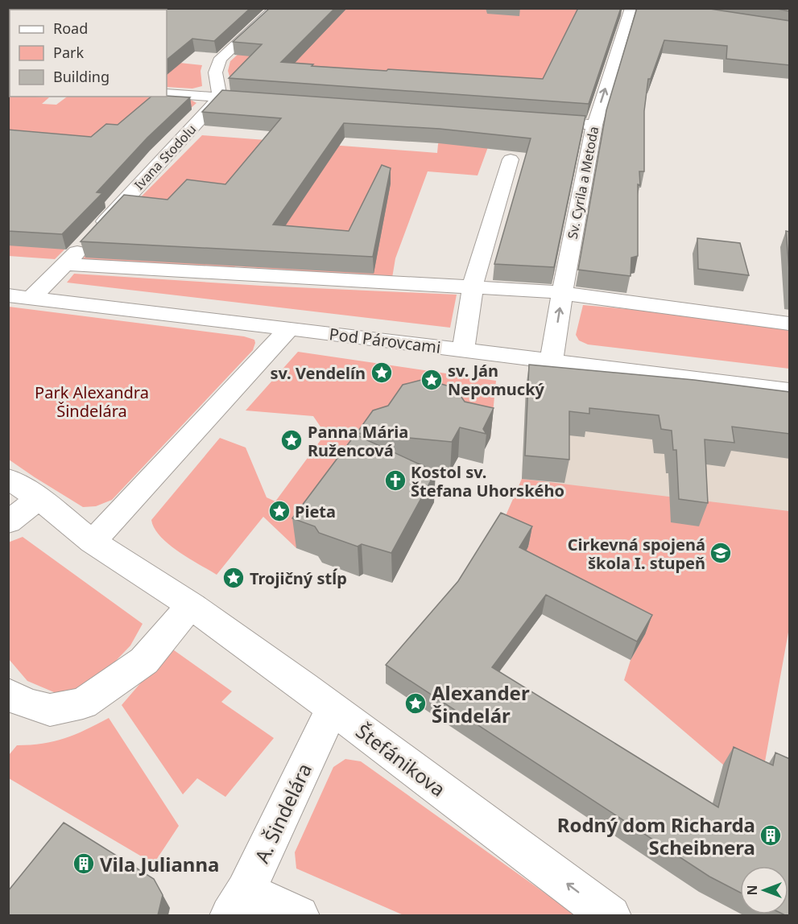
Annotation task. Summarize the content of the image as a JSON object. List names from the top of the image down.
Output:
{
  "streets": {
    "street": [
      "Ivana Stodolu",
      "Sv. Cyrila a Metoda",
      "Pod Párovcami",
      "Štefánikova",
      "A. Šindelára"
    ]
  },
  "crossings": [
    ["Ivana Stodolu", "Pod Párovcami"],
    ["Sv. Cyrila a Metoda", "Pod Párovcami"],
    ["Štefánikova", "A. Šindelára"]
  ],
  "one_way": ["Štefánikova"],
  "parks": ["Park Alexandra Šindelára"],
  "places": {
    "place": [
      "sv. Vendelín",
      "sv. Ján Nepomucký",
      "Panna Mária Ružencová",
      "Pieta",
      "Trojičný stĺp",
      "Alexander Šindelár"
    ],
    "church": ["Kostol sv. Štefana Uhorského"],
    "school or university": ["Cirkevná spojená škola I. stupeň"],
    "building": ["Rodný dom Richarda Scheibnera", "Vila Julianna"]
  },
  "legend": ["Road", "Park", "Building"],
  "north": "left"
}
